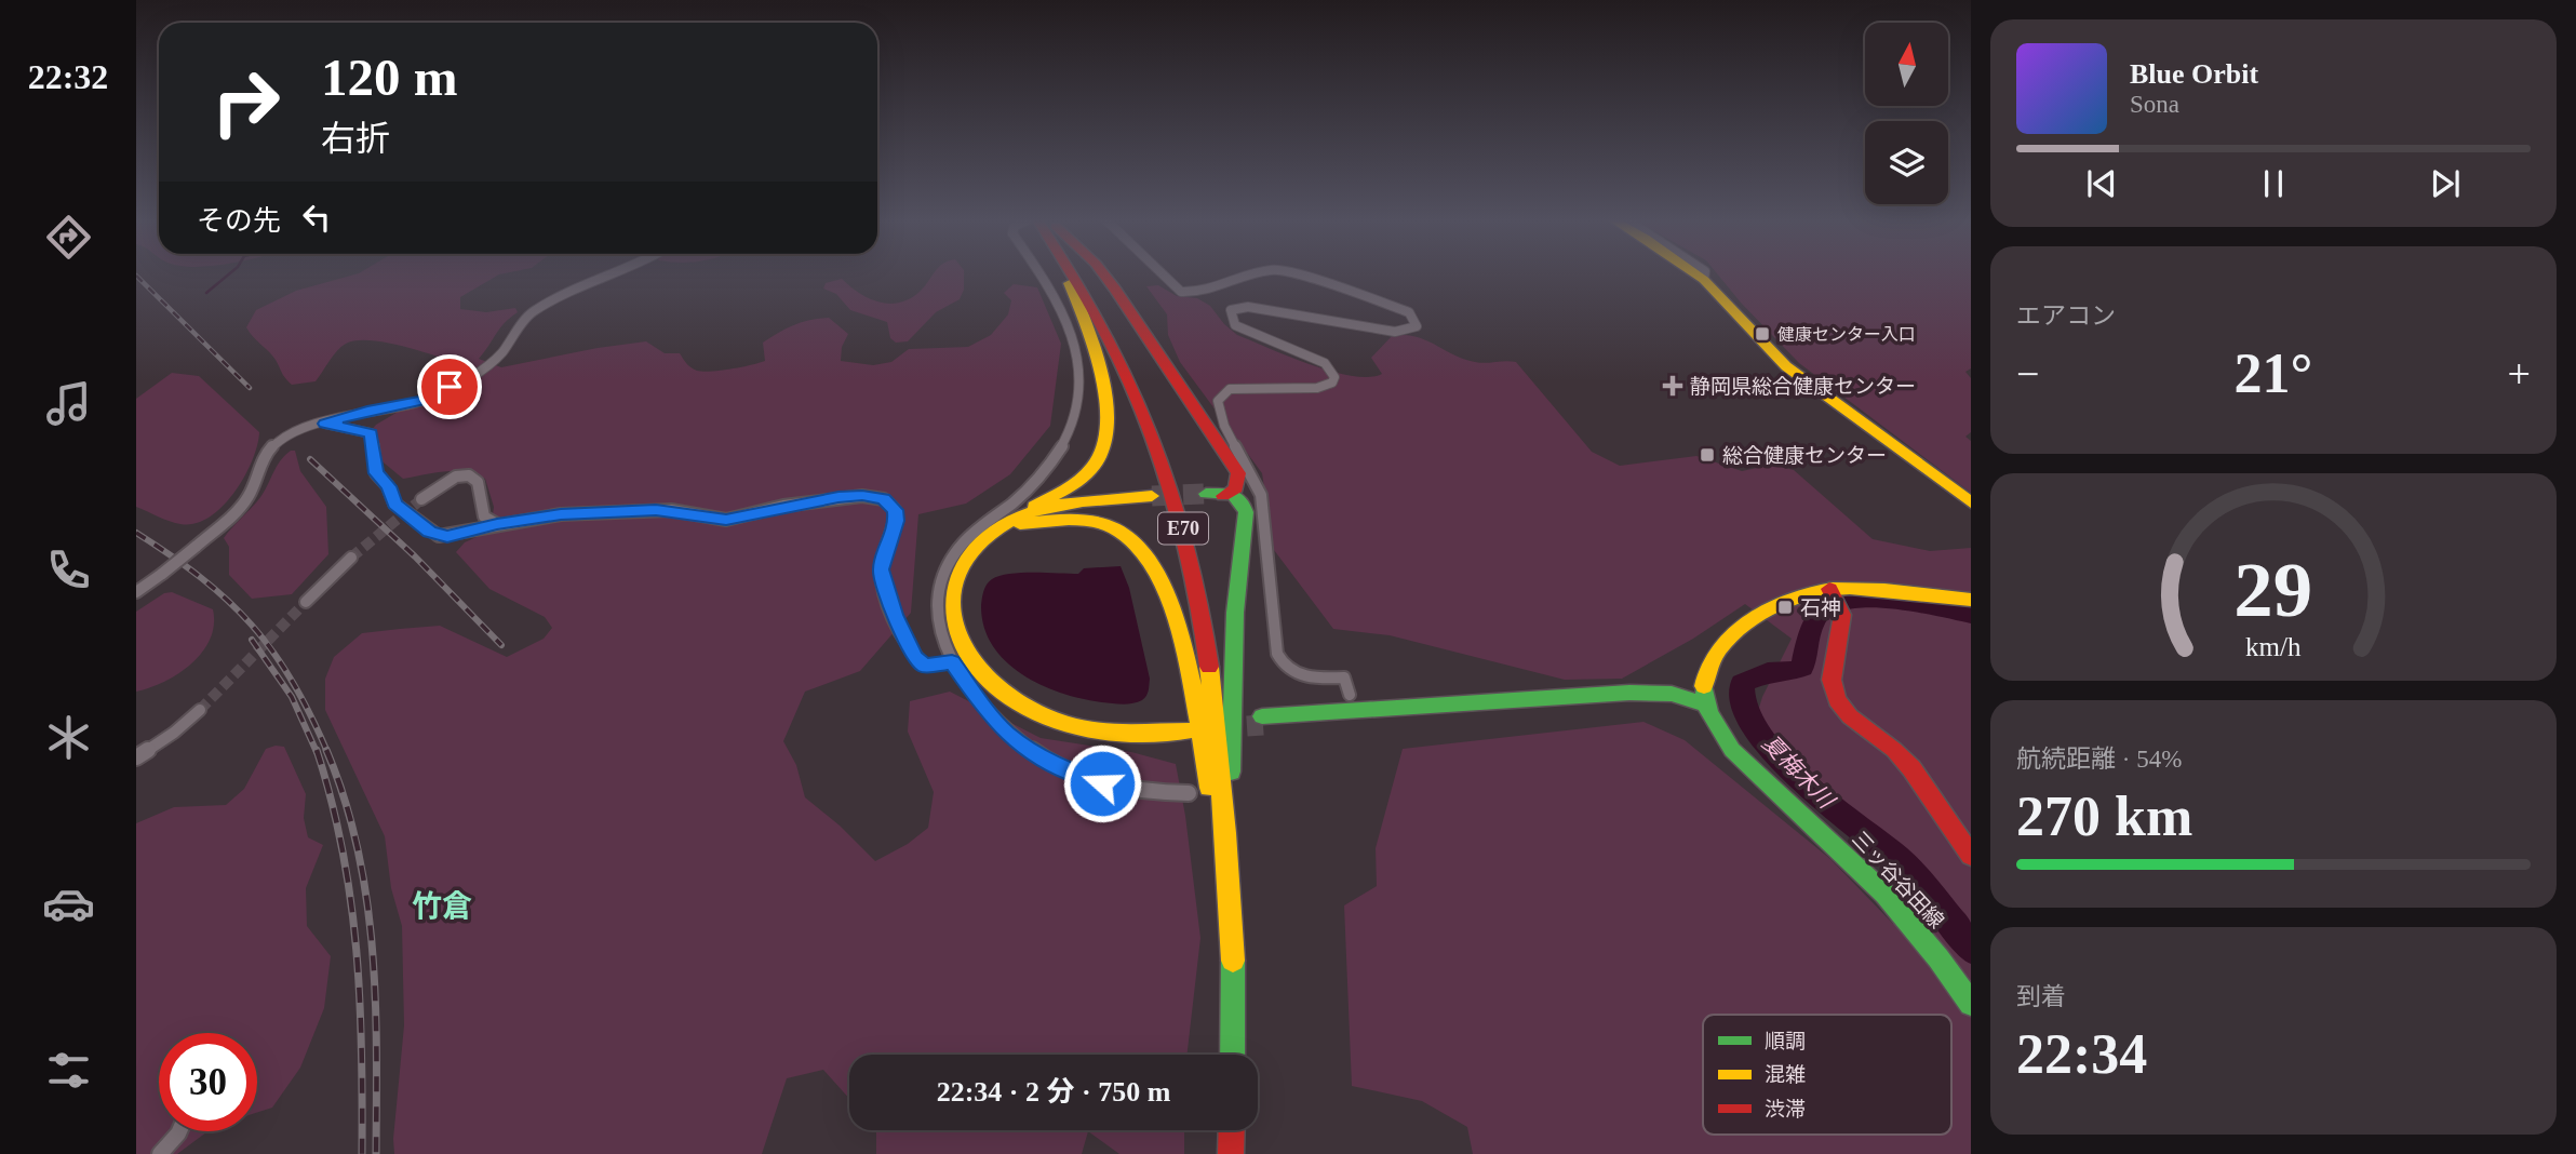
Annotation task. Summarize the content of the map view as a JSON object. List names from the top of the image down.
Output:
{
  "streets": {
    "main road": ["E70", "三ッ谷谷田線"]
  },
  "districts": ["竹倉"],
  "water": ["夏梅木川"],
  "places": {
    "transit": ["健康センター入口", "総合健康センター", "石神"],
    "health": ["静岡県総合健康センター"]
  },
  "legend": ["順調", "混雑", "渋滞"],
  "north": "top",
  "page": {
    "tabs": "22:32",
    "turn": ["120 m", "右折"],
    "song": ["Blue Orbit", "Sona"],
    "then": "その先",
    "tile": [
      "エアコン",
      ["航続距離 · 54%", "270 km"],
      ["到着", "22:34"]
    ],
    "heat": ["−", "21°", "+"],
    "limit": "30",
    "trip": "22:34 · 2 分 · 750 m",
    "gauge": ["29", "km/h"]
  }
}
